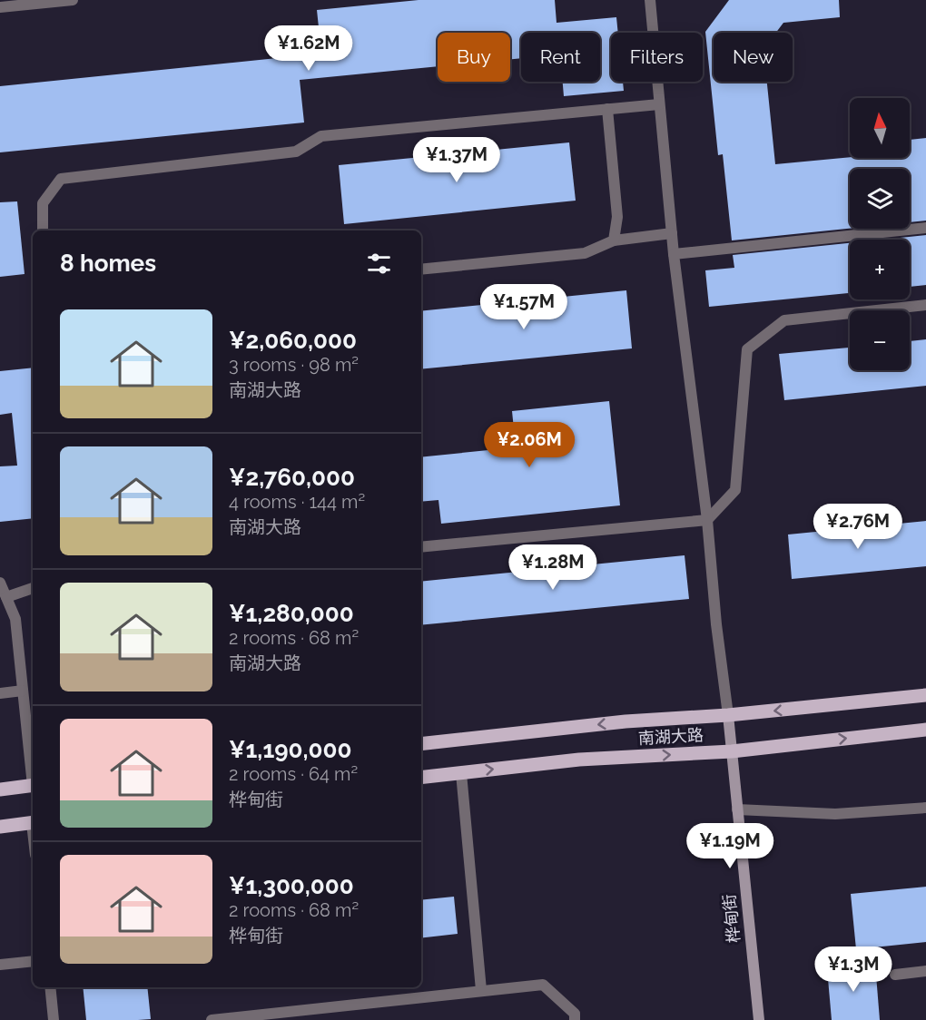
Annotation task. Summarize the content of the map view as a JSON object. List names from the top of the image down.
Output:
{
  "streets": {
    "main road": ["南湖大路"],
    "street": ["桦甸街"]
  },
  "crossings": [
    ["南湖大路", "桦甸街"]
  ],
  "north": "top",
  "page": {
    "price": [
      "¥1.62M",
      "¥1.37M",
      "¥1.57M",
      "¥2.06M",
      "¥2.76M",
      "¥1.28M",
      "¥1.19M",
      "¥1.3M"
    ],
    "chip": [
      "Buy",
      "Rent",
      "Filters",
      "New"
    ],
    "map_buttons": ["+", "−"],
    "heading": "8 homes",
    "list": [
      {
        "name": "¥2,060,000",
        "note": "3 rooms · 98 m² · 南湖大路"
      },
      {
        "name": "¥2,760,000",
        "note": "4 rooms · 144 m² · 南湖大路"
      },
      {
        "name": "¥1,280,000",
        "note": "2 rooms · 68 m² · 南湖大路"
      },
      {
        "name": "¥1,190,000",
        "note": "2 rooms · 64 m² · 桦甸街"
      },
      {
        "name": "¥1,300,000",
        "note": "2 rooms · 68 m² · 桦甸街"
      }
    ]
  }
}
